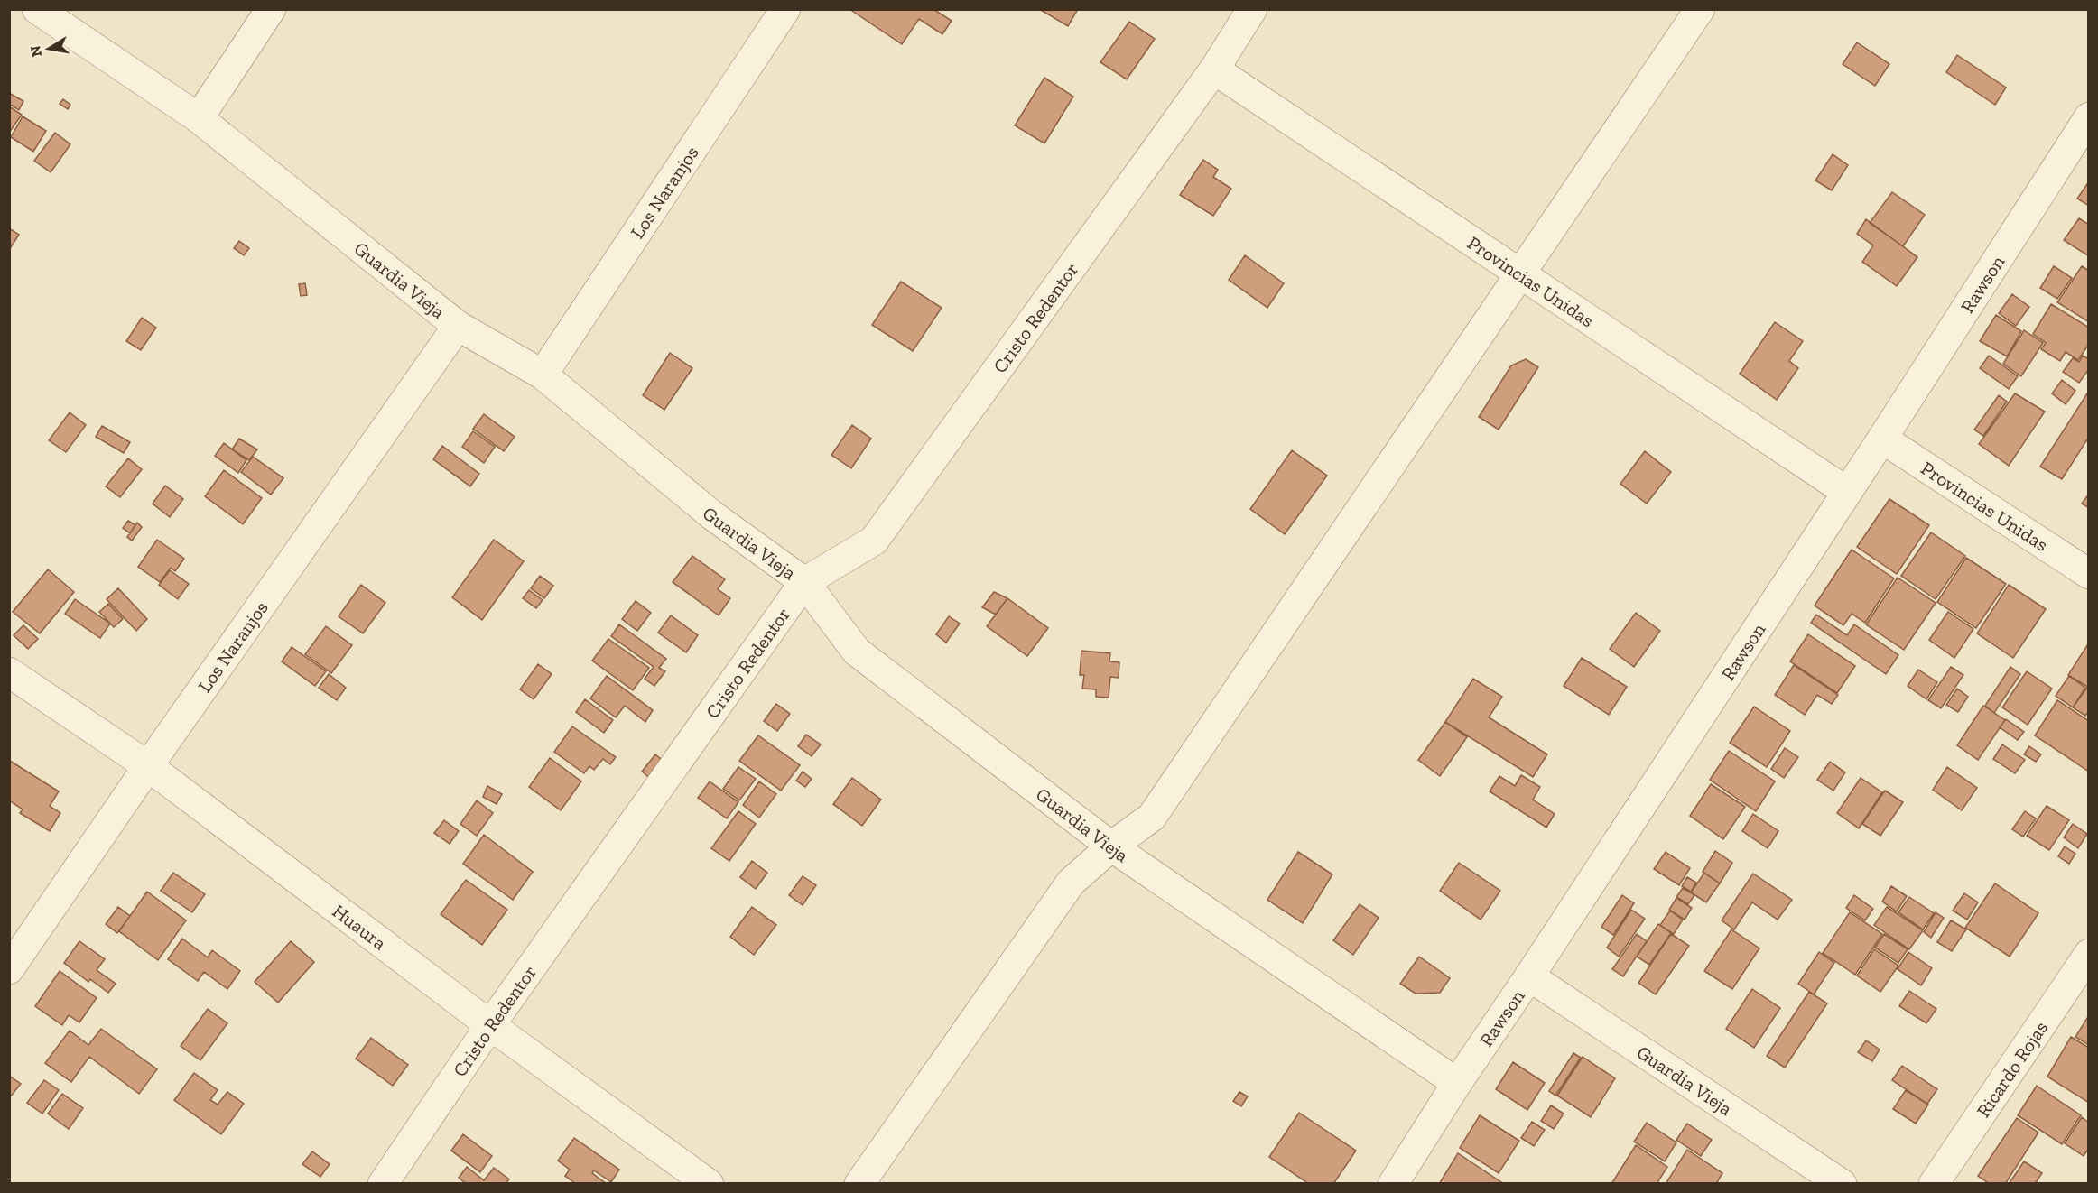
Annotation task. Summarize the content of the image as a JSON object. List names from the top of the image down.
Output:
{
  "streets": {
    "street": [
      "Los Naranjos",
      "Guardia Vieja",
      "Provincias Unidas",
      "Rawson",
      "Cristo Redentor",
      "Huaura",
      "Ricardo Rojas"
    ]
  },
  "crossings": [
    ["Los Naranjos", "Guardia Vieja"],
    ["Los Naranjos", "Huaura"],
    ["Guardia Vieja", "Rawson"],
    ["Guardia Vieja", "Cristo Redentor"],
    ["Provincias Unidas", "Rawson"],
    ["Provincias Unidas", "Cristo Redentor"],
    ["Cristo Redentor", "Huaura"]
  ],
  "north": "left"
}
